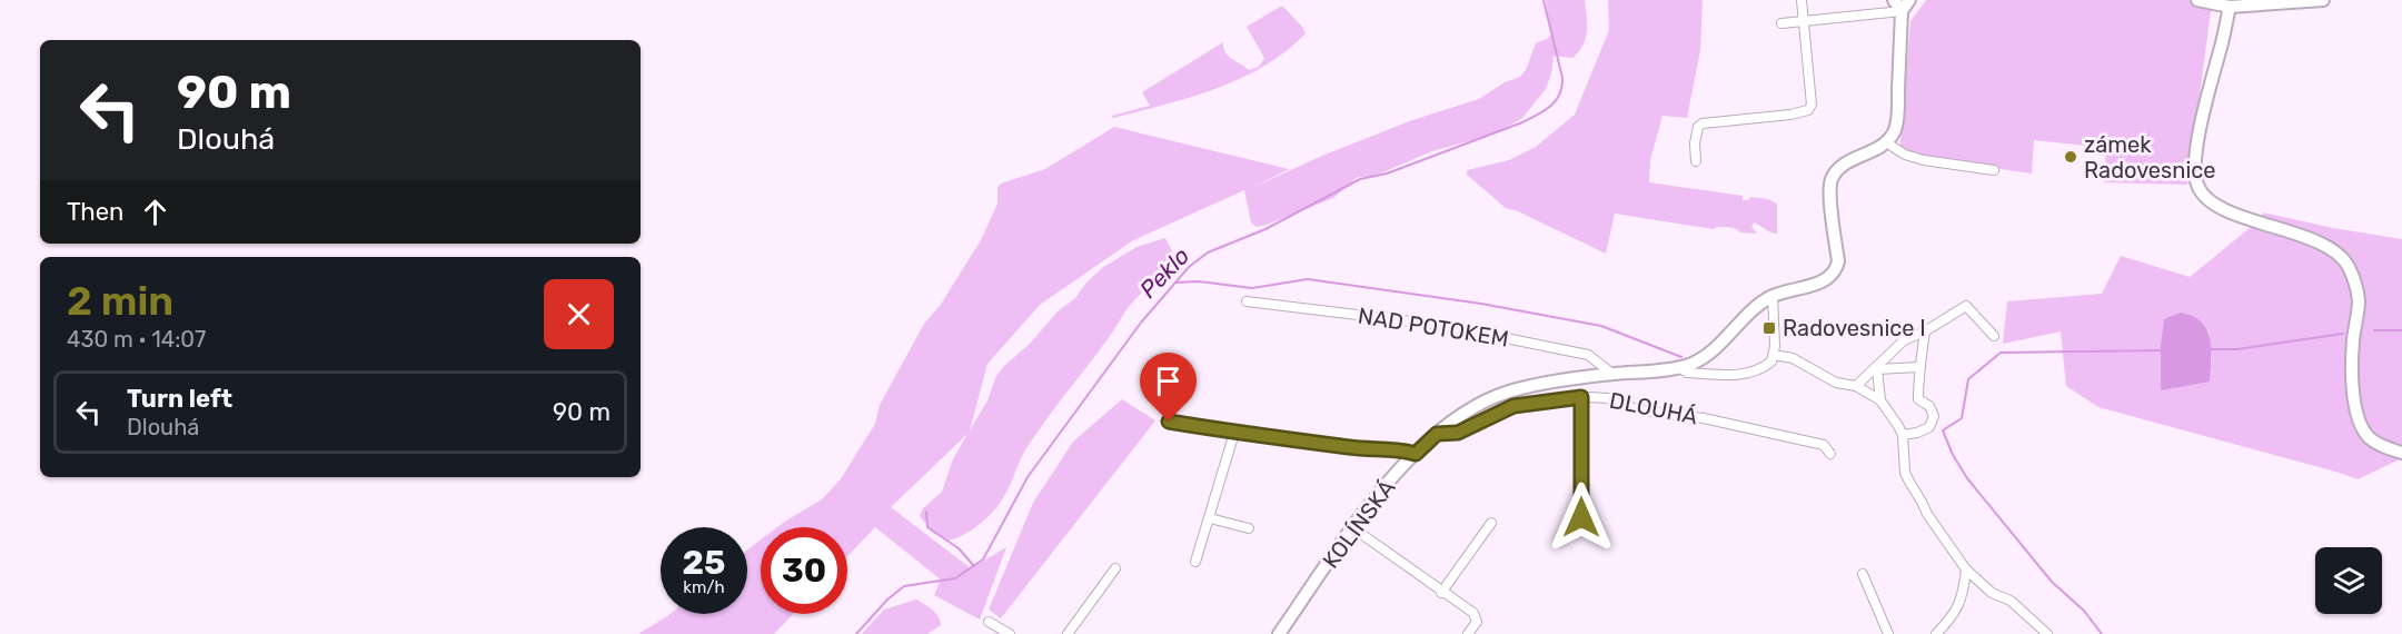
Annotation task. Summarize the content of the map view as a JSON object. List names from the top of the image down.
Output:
{
  "streets": {
    "street": ["NAD POTOKEM", "DLOUHÁ", "KOLÍNSKÁ"]
  },
  "crossings": [
    ["NAD POTOKEM", "KOLÍNSKÁ"],
    ["DLOUHÁ", "KOLÍNSKÁ"]
  ],
  "water": ["Peklo"],
  "places": {
    "other": ["zámek Radovesnice"],
    "transit": ["Radovesnice I"]
  },
  "page": {
    "turn": ["90 m", "Dlouhá"],
    "then": "Then",
    "heading": ["2 min", "430 m · 14:07"],
    "list": [
      {
        "name": "Turn left",
        "note": "Dlouhá",
        "value": "90 m"
      }
    ],
    "speed": "25 km/h",
    "limit": "30"
  }
}
